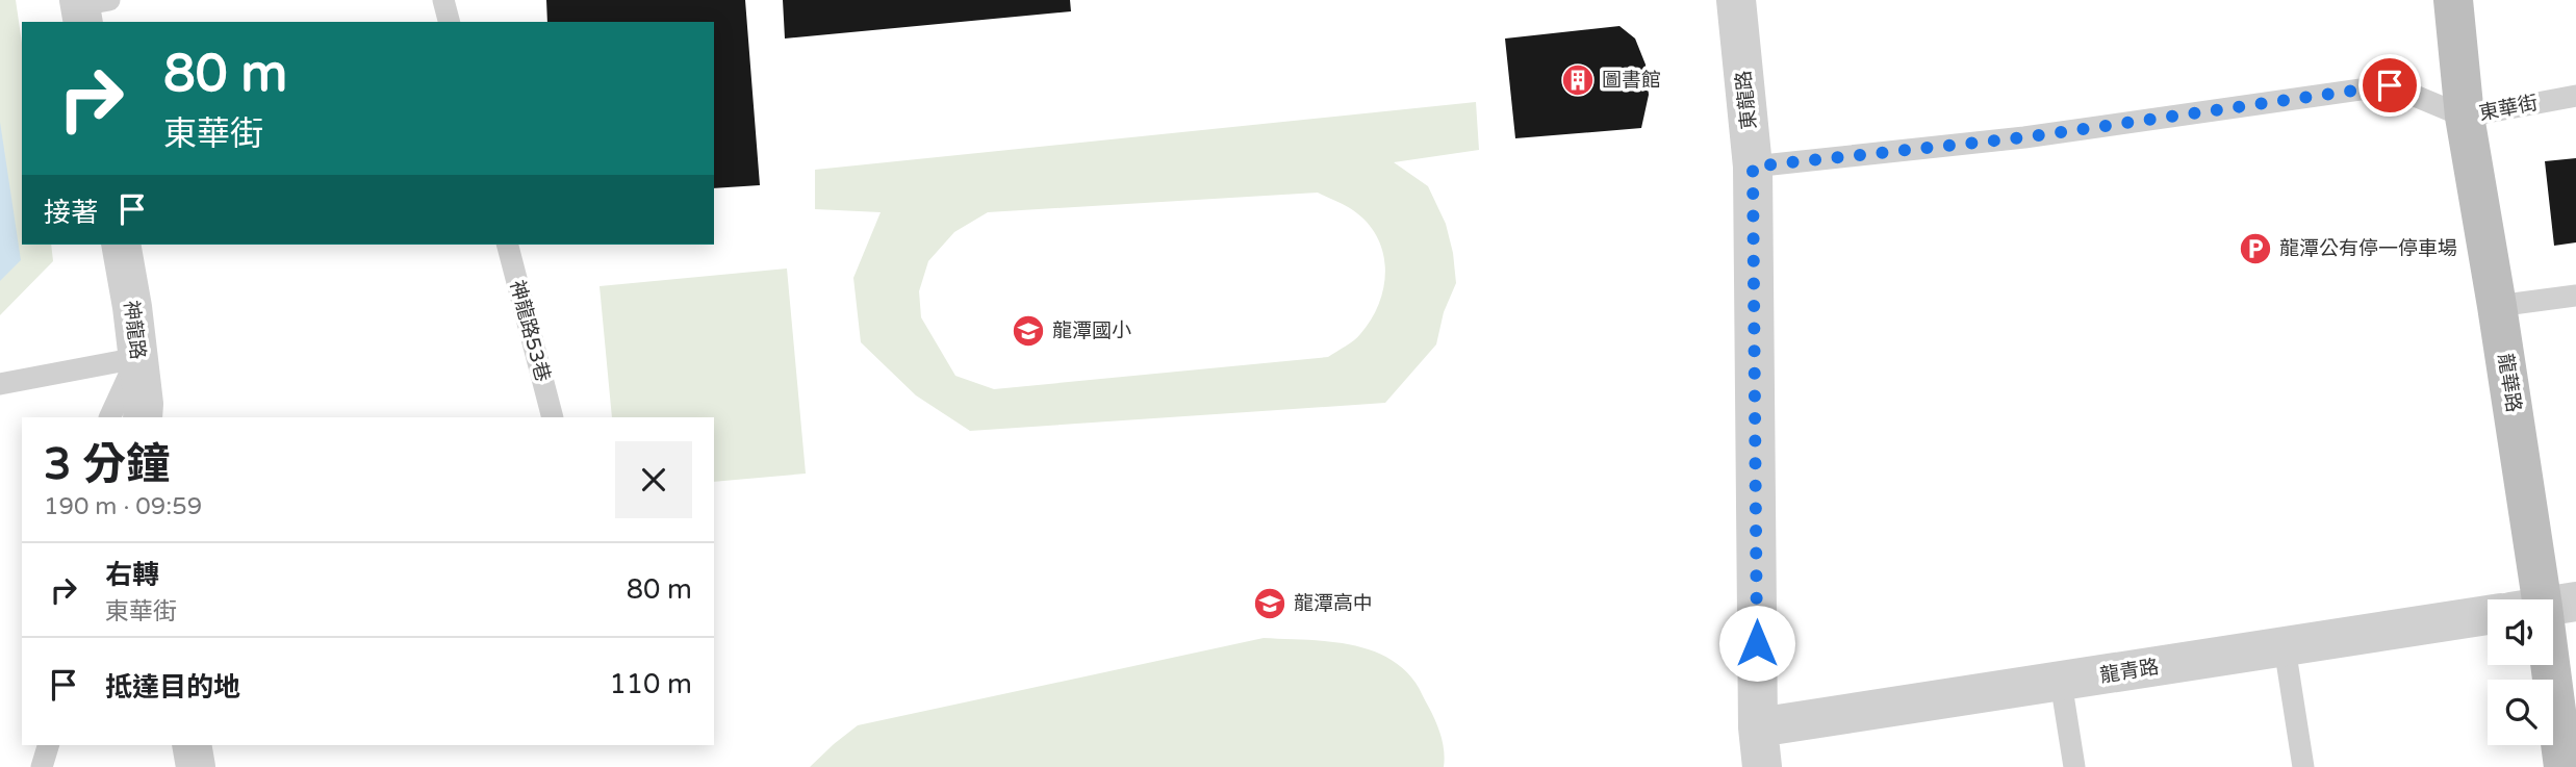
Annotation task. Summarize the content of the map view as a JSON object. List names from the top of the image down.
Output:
{
  "streets": {
    "street": [
      "東龍路",
      "神龍路",
      "龍華路",
      "龍青路"
    ],
    "lane": ["東華街", "神龍路53巷"]
  },
  "crossings": [
    ["東龍路", "東華街"],
    ["東龍路", "龍青路"],
    ["東華街", "龍華路"]
  ],
  "places": {
    "building": ["圖書館"],
    "parking": ["龍潭公有停一停車場"],
    "school or university": ["龍潭國小", "龍潭高中"]
  },
  "page": {
    "turn": ["80 m", "東華街"],
    "then": "接著",
    "heading": ["3 分鐘", "190 m · 09:59"],
    "list": [
      {
        "name": "右轉",
        "note": "東華街",
        "value": "80 m"
      },
      {
        "name": "抵達目的地",
        "value": "110 m"
      }
    ]
  }
}
